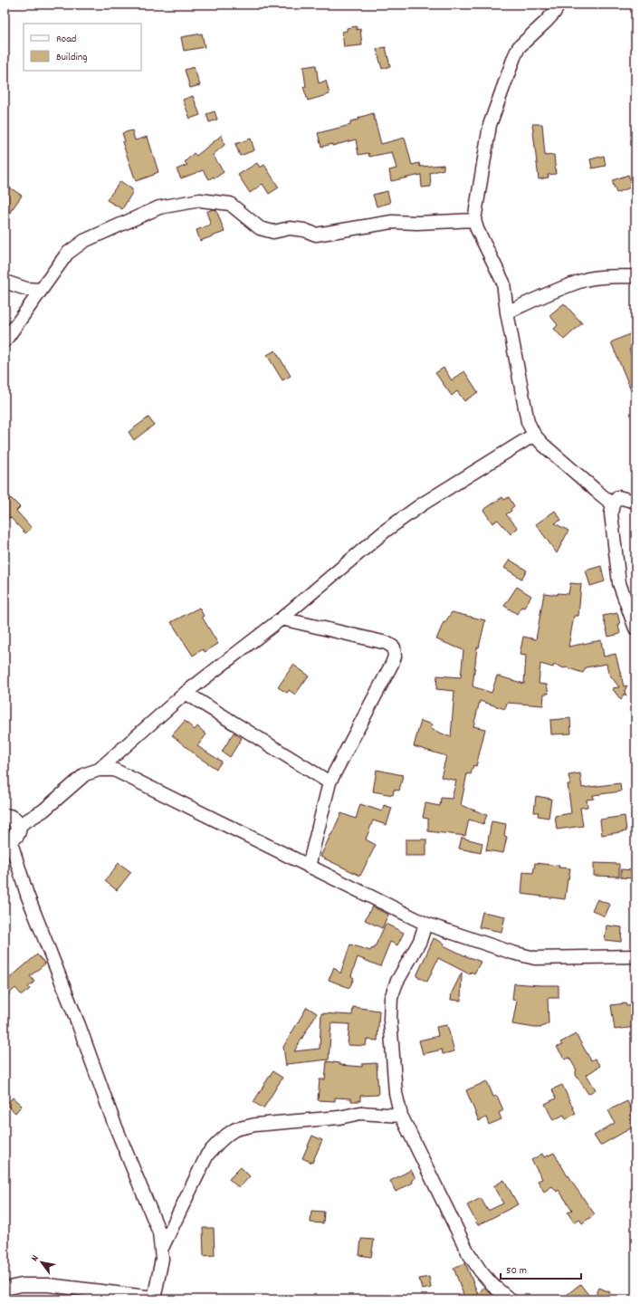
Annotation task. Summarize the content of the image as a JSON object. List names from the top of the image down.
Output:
{
  "legend": ["Road", "Building"],
  "scale_bar": "50 m",
  "north": "top left"
}
